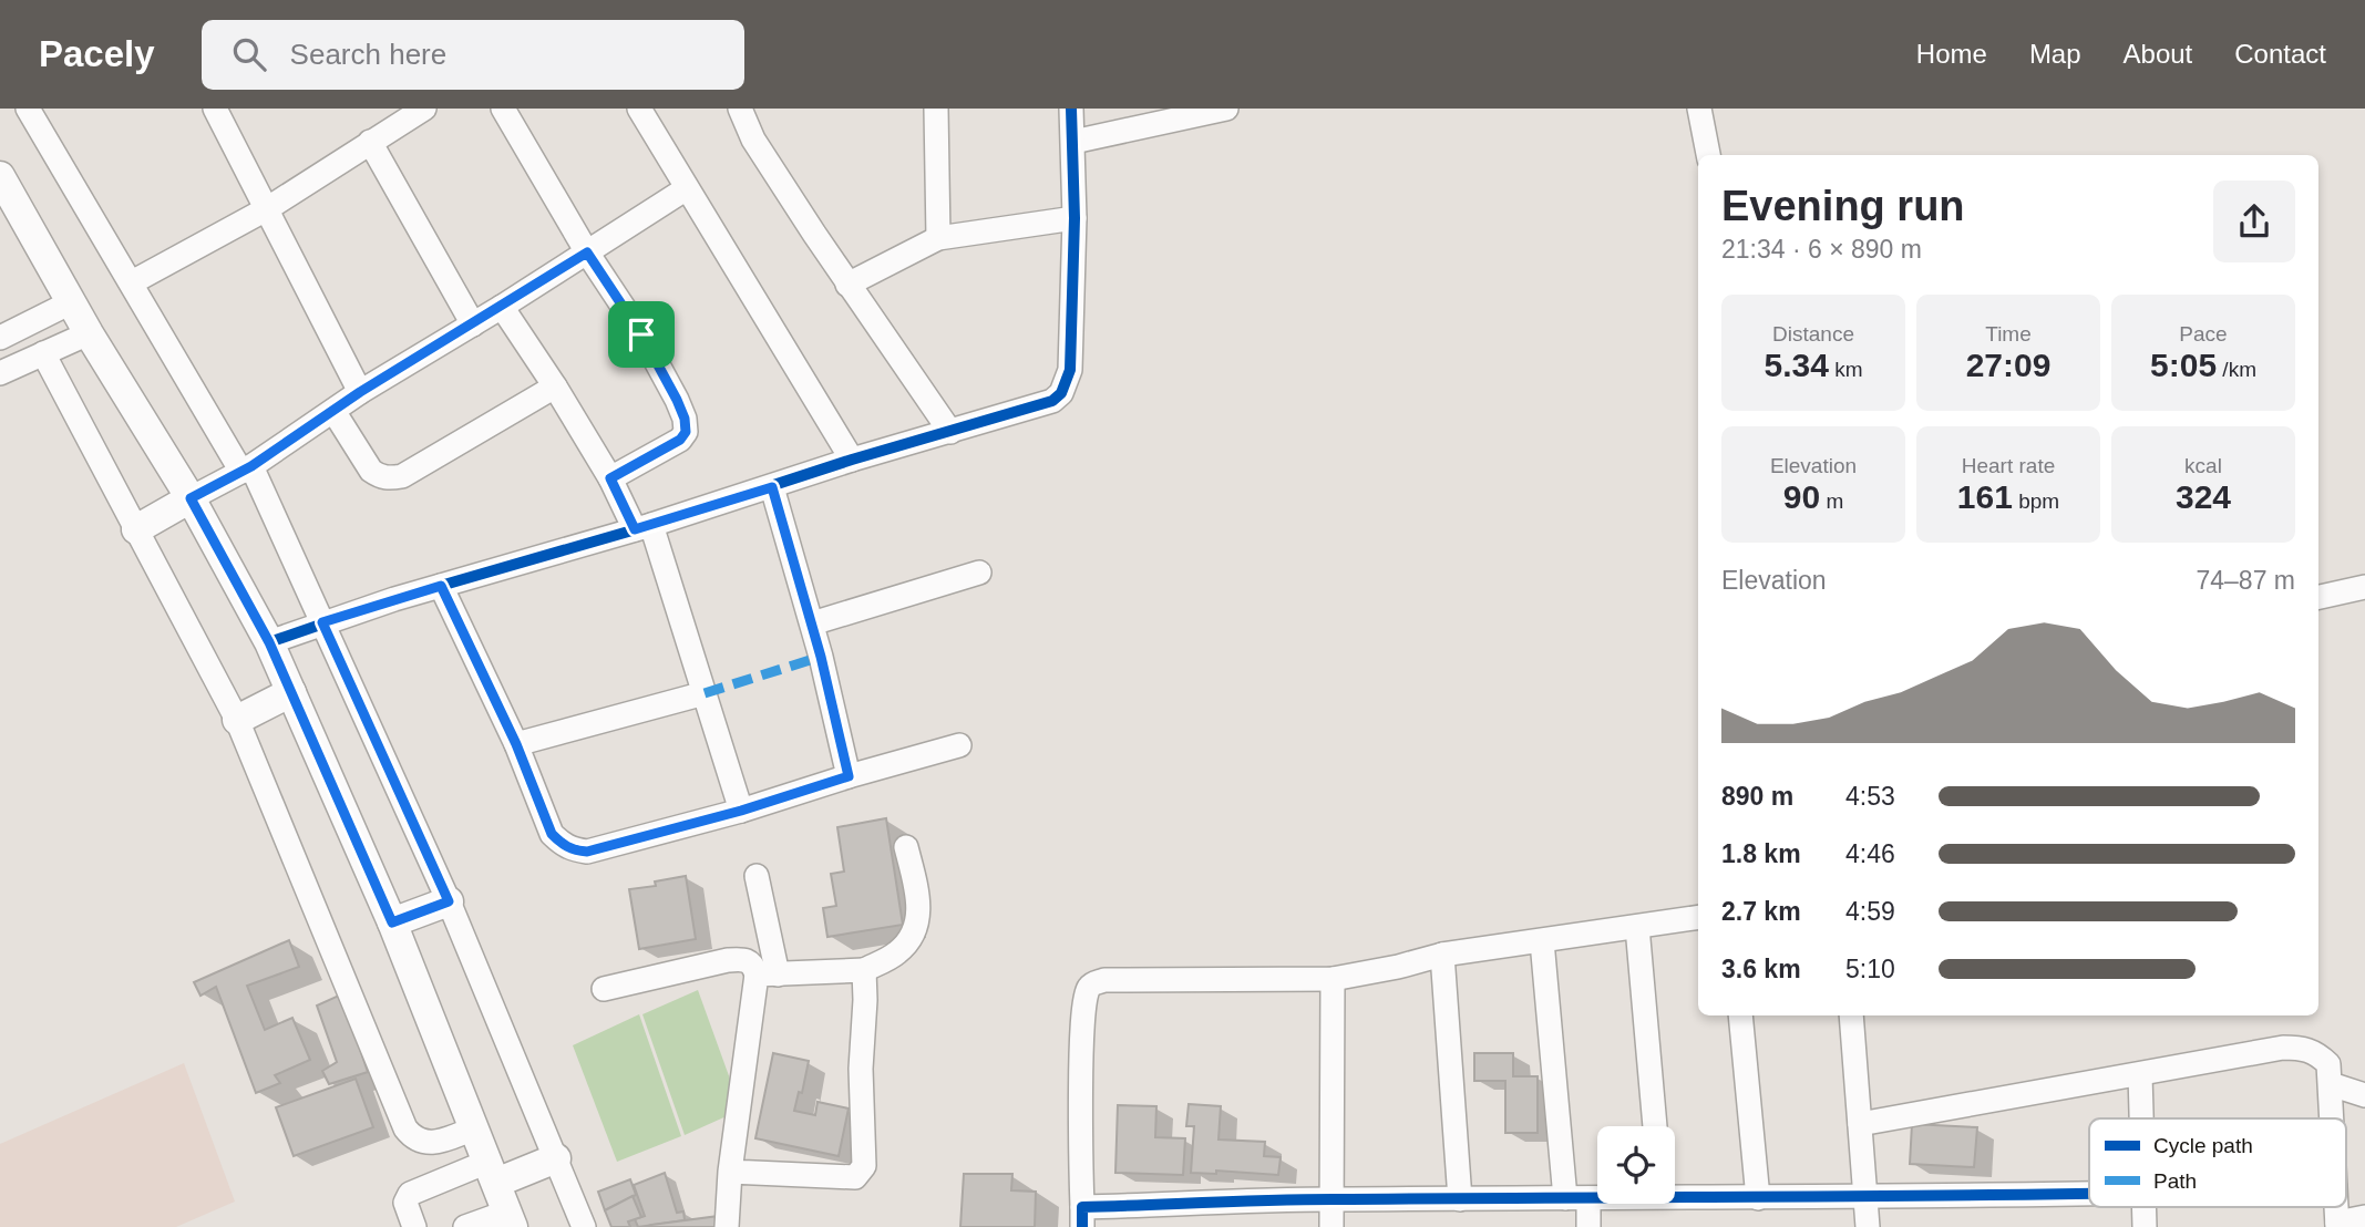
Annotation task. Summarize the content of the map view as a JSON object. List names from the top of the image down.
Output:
{
  "legend": ["Cycle path", "Path"],
  "page": {
    "header": "Pacely",
    "search": "Search here",
    "nav": [
      "Home",
      "Map",
      "About",
      "Contact"
    ],
    "heading": ["Evening run", "21:34 · 6 × 890 m"],
    "stats": [
      ["Distance", "5.34 km"],
      ["Time", "27:09"],
      ["Pace", "5:05 /km"],
      ["Elevation", "90 m"],
      ["Heart rate", "161 bpm"],
      ["kcal", "324"]
    ],
    "chart": ["Elevation", "74–87 m"],
    "list": [
      {
        "name": "890 m",
        "note": "4:53"
      },
      {
        "name": "1.8 km",
        "note": "4:46"
      },
      {
        "name": "2.7 km",
        "note": "4:59"
      },
      {
        "name": "3.6 km",
        "note": "5:10"
      }
    ]
  }
}
